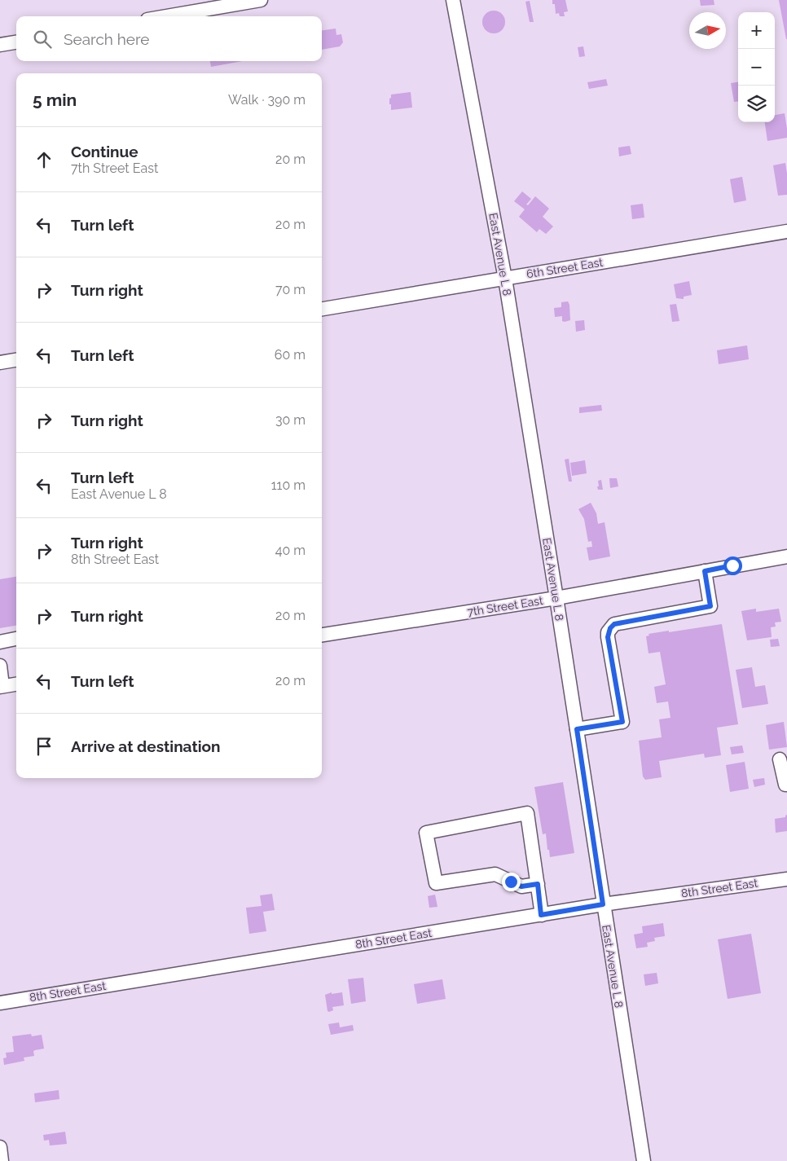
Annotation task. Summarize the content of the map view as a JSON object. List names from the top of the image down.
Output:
{
  "streets": {
    "street": [
      "East Avenue L 8",
      "6th Street East",
      "7th Street East",
      "8th Street East"
    ]
  },
  "crossings": [
    ["East Avenue L 8", "6th Street East"],
    ["East Avenue L 8", "7th Street East"],
    ["East Avenue L 8", "8th Street East"]
  ],
  "north": "right",
  "page": {
    "map_buttons": ["+", "−"],
    "search": "Search here",
    "heading": ["5 min", "Walk · 390 m"],
    "list": [
      ["Continue", "7th Street East", "20 m"],
      ["Turn left", "20 m"],
      ["Turn right", "70 m"],
      ["Turn left", "60 m"],
      ["Turn right", "30 m"],
      ["Turn left", "East Avenue L 8", "110 m"],
      ["Turn right", "8th Street East", "40 m"],
      ["Turn right", "20 m"],
      ["Turn left", "20 m"],
      "Arrive at destination"
    ]
  }
}
